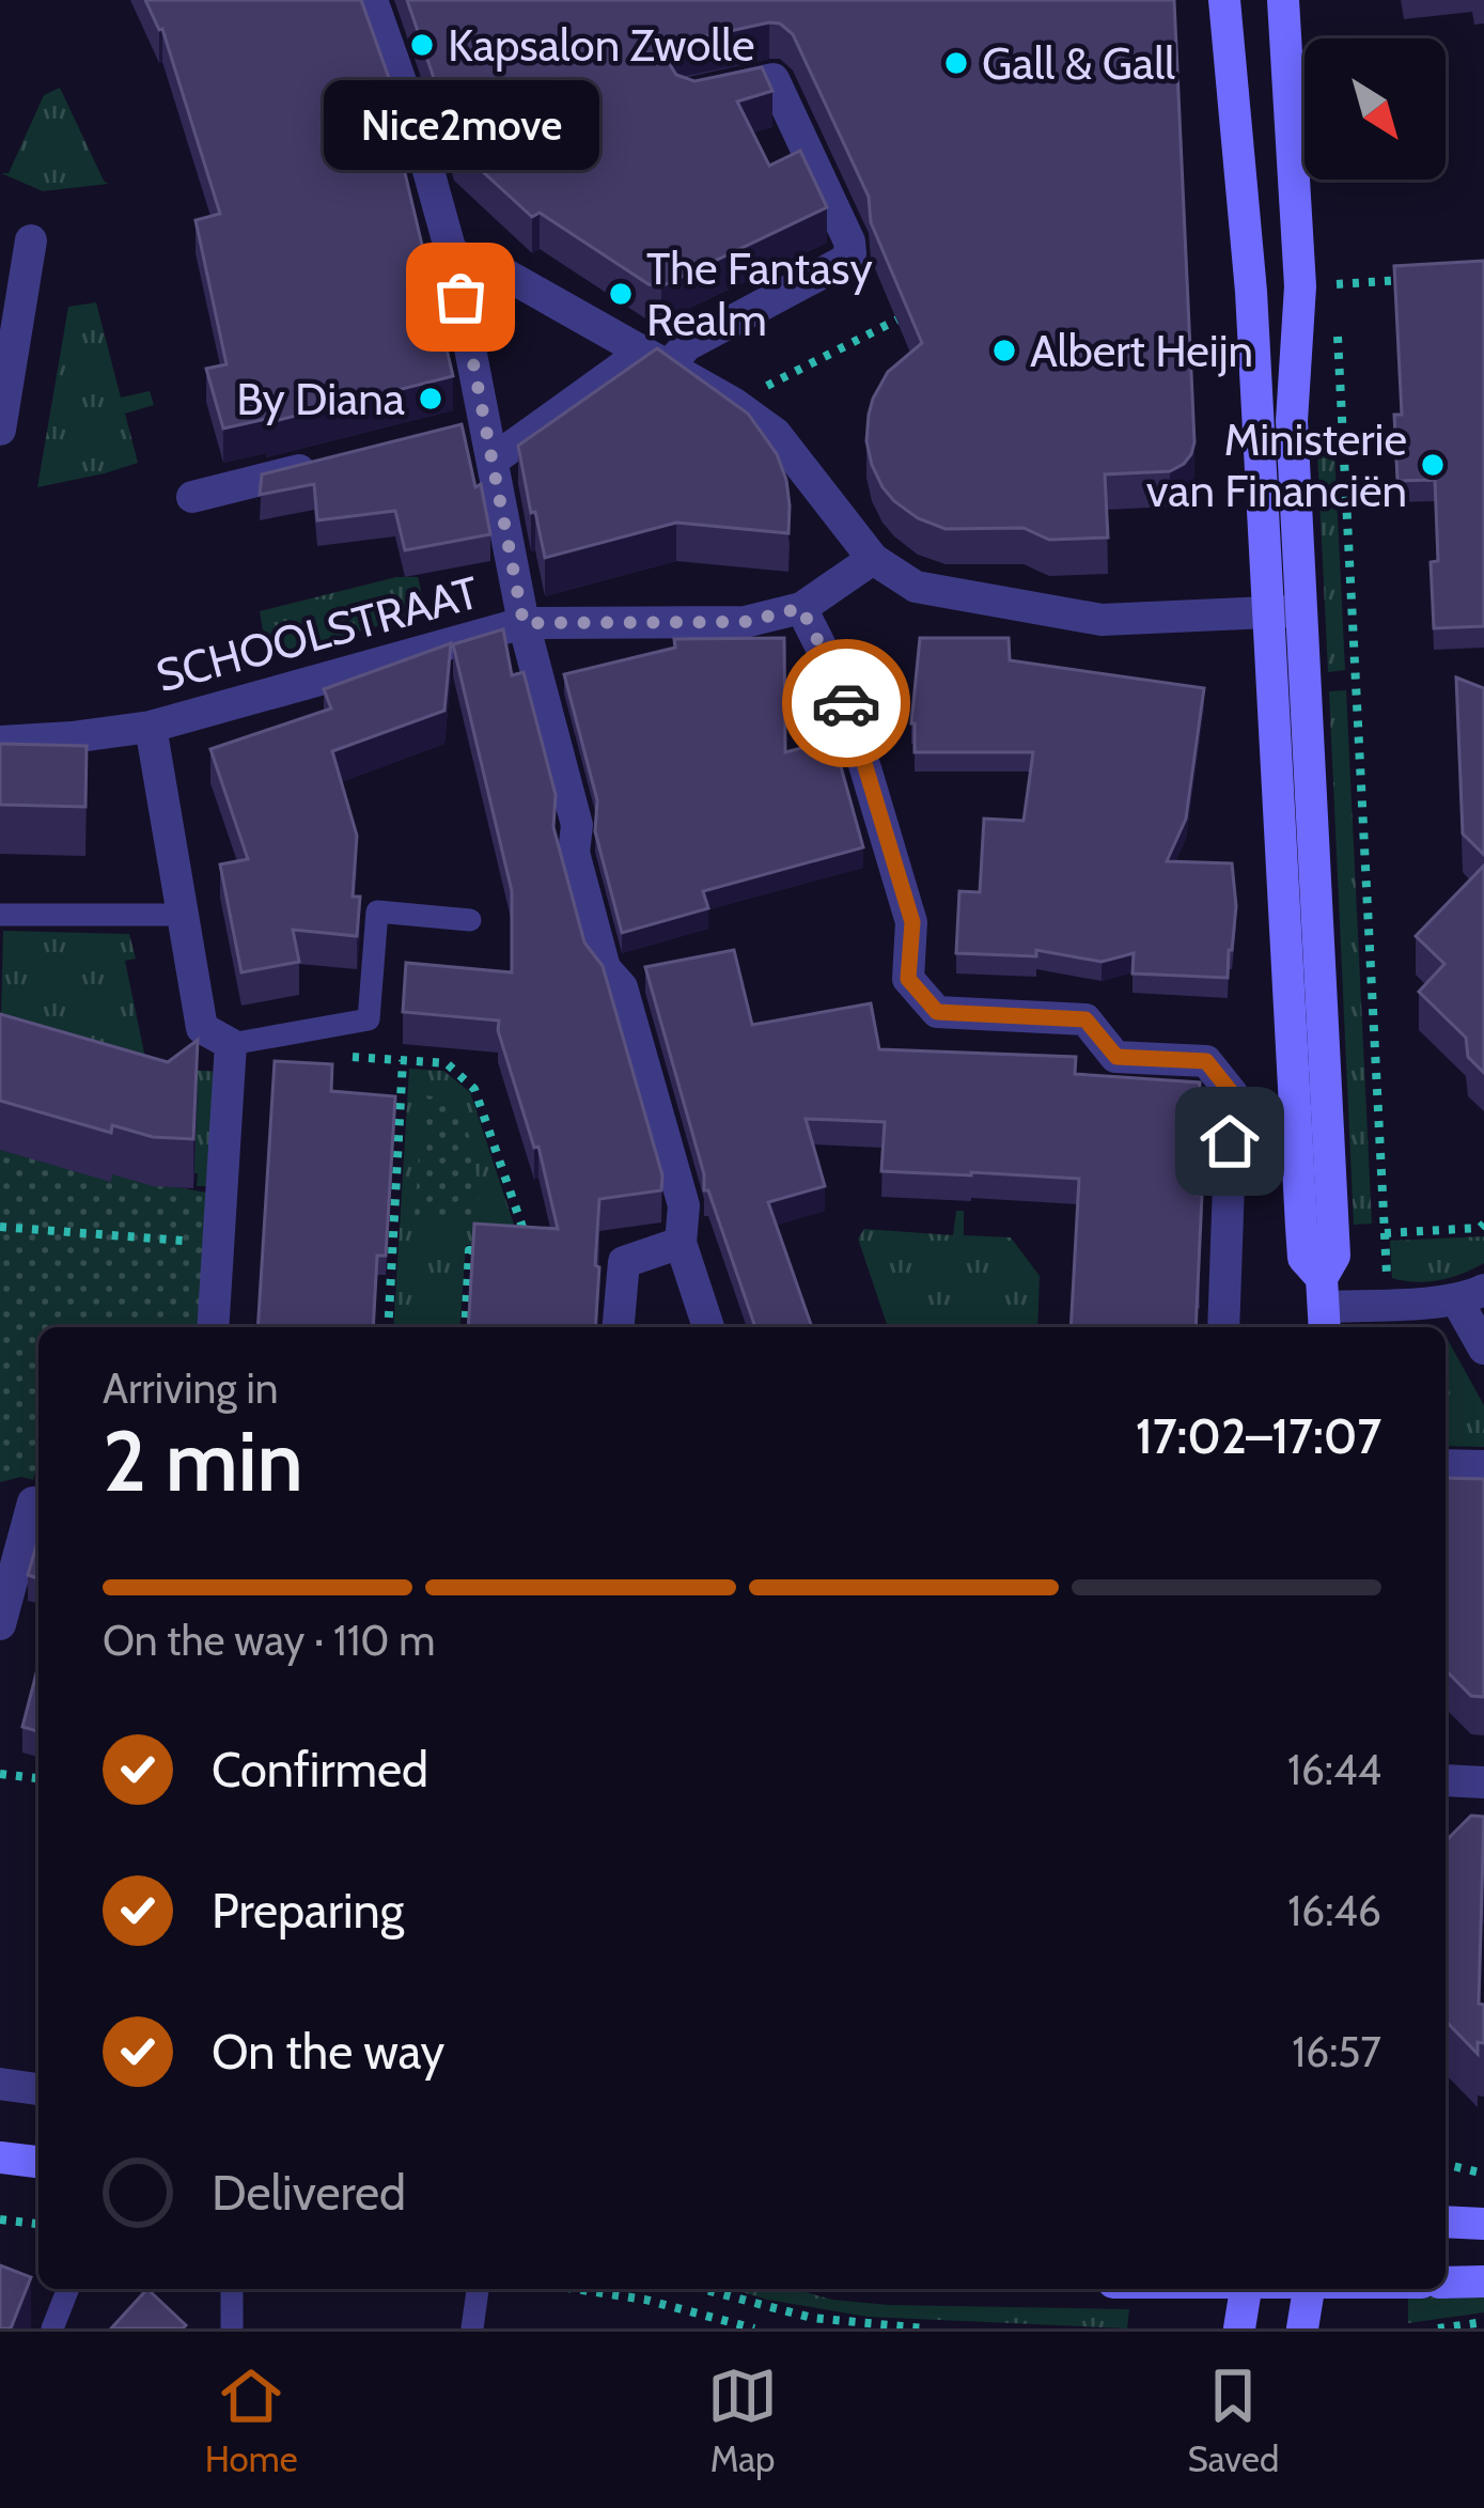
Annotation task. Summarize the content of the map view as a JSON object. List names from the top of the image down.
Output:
{
  "streets": {
    "street": ["SCHOOLSTRAAT"]
  },
  "places": [
    "Kapsalon Zwolle",
    "Gall & Gall",
    "The Fantasy Realm",
    "Nice2move",
    "Albert Heijn",
    "By Diana",
    "Ministerie van Financiën"
  ],
  "north": "bottom right",
  "page": {
    "bubble": "Nice2move",
    "heading": ["2 min", "Arriving in", "17:02–17:07"],
    "bar": "On the way · 110 m",
    "list": [
      ["Confirmed", "16:44"],
      ["Preparing", "16:46"],
      ["On the way", "16:57"],
      "Delivered"
    ],
    "tabs": ["Home", "Map", "Saved"]
  }
}
